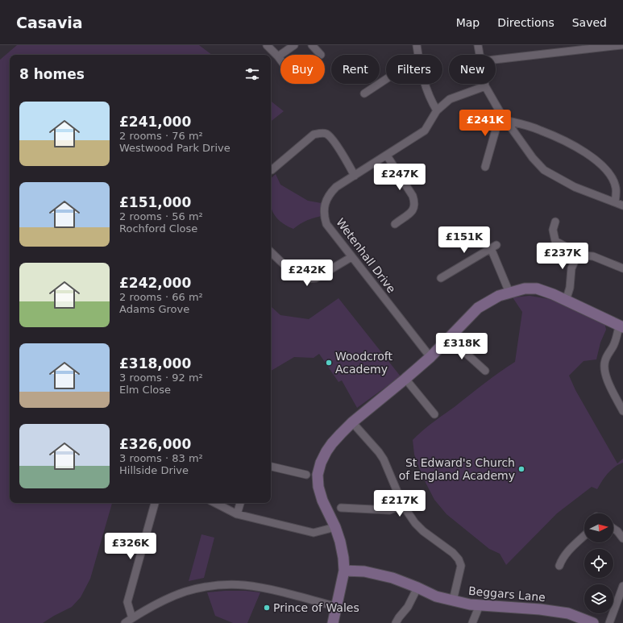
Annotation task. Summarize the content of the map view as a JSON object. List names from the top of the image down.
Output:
{
  "streets": {
    "street": ["Wetenhall Drive", "Beggars Lane"]
  },
  "places": ["Woodcroft Academy", "St Edward's Church of England Academy", "Prince of Wales"],
  "north": "right",
  "page": {
    "header": "Casavia",
    "nav": ["Map", "Directions", "Saved"],
    "chip": [
      "Buy",
      "Rent",
      "Filters",
      "New"
    ],
    "heading": "8 homes",
    "list": [
      {
        "name": "£241,000",
        "note": "2 rooms · 76 m² · Westwood Park Drive"
      },
      {
        "name": "£151,000",
        "note": "2 rooms · 56 m² · Rochford Close"
      },
      {
        "name": "£242,000",
        "note": "2 rooms · 66 m² · Adams Grove"
      },
      {
        "name": "£318,000",
        "note": "3 rooms · 92 m² · Elm Close"
      },
      {
        "name": "£326,000",
        "note": "3 rooms · 83 m² · Hillside Drive"
      }
    ],
    "price": [
      "£241K",
      "£247K",
      "£151K",
      "£237K",
      "£242K",
      "£318K",
      "£217K",
      "£326K"
    ]
  }
}
